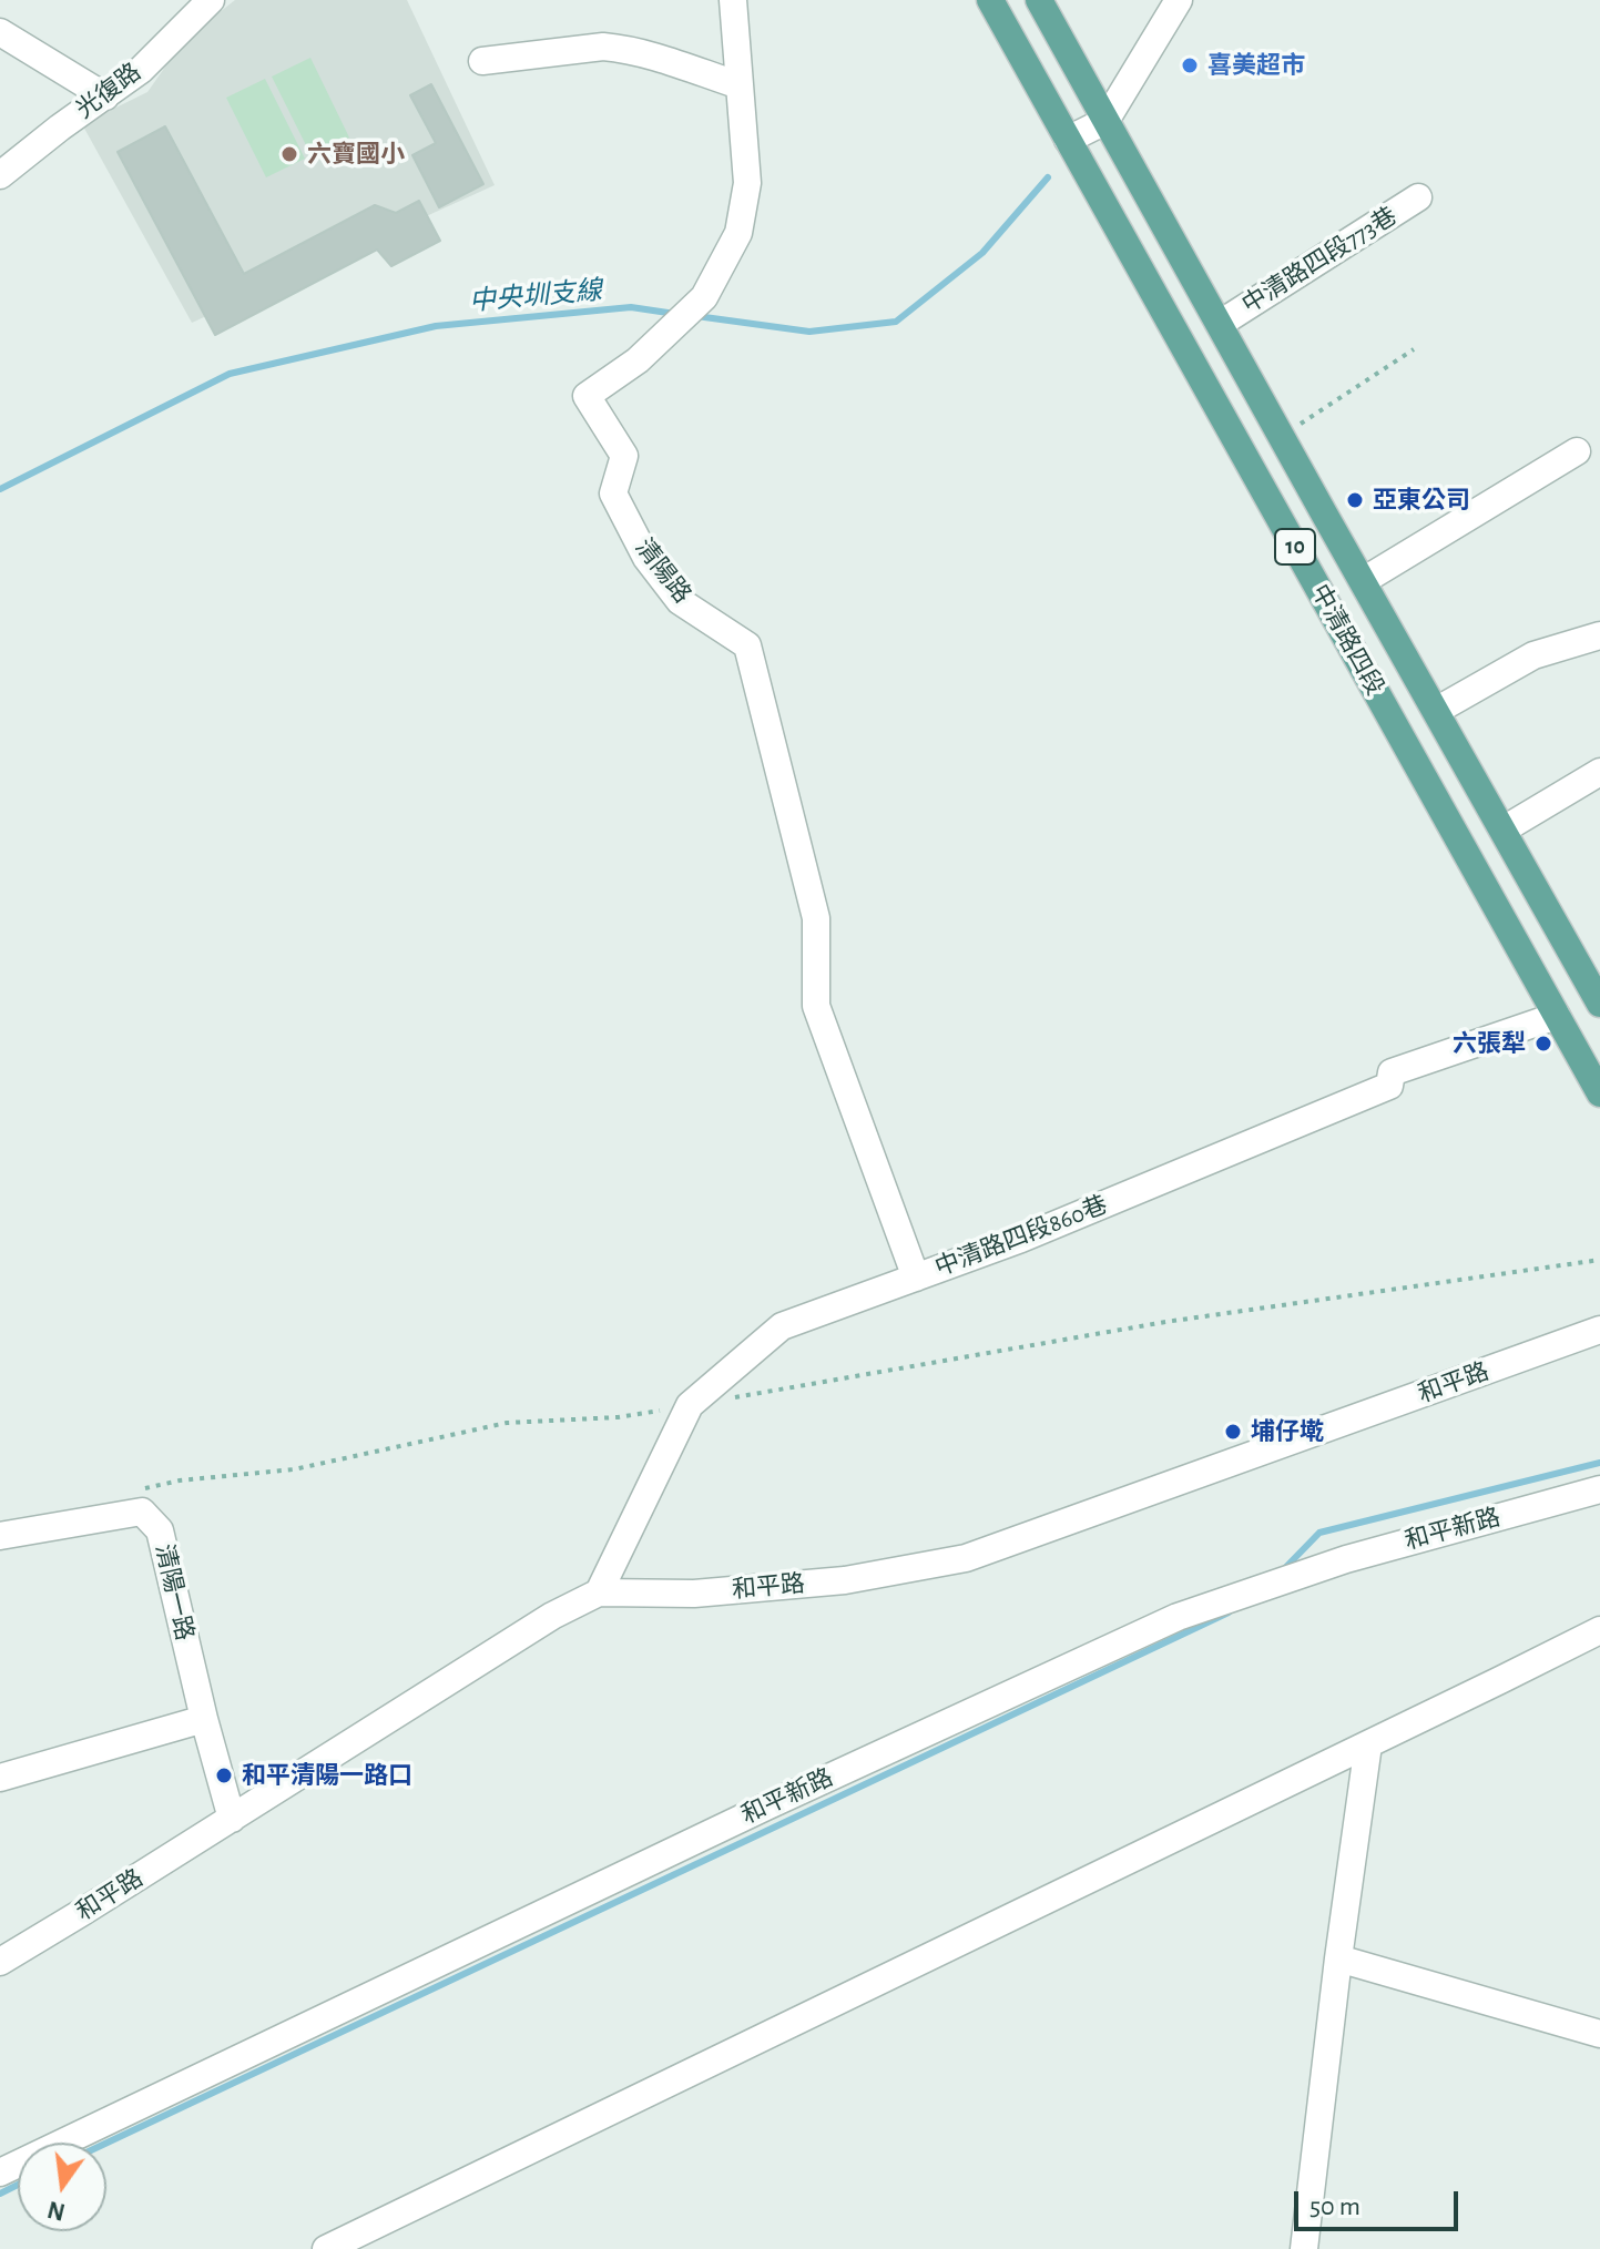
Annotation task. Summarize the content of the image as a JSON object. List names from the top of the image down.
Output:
{
  "streets": {
    "main road": ["10", "中清路四段"],
    "street": [
      "光復路",
      "中清路四段773巷",
      "清陽路",
      "中清路四段860巷",
      "和平路",
      "和平新路",
      "清陽一路"
    ]
  },
  "crossings": [
    ["中清路四段773巷", "中清路四段"],
    ["清陽路", "中清路四段860巷"],
    ["中清路四段", "中清路四段860巷"],
    ["中清路四段860巷", "和平路"],
    ["和平路", "清陽一路"]
  ],
  "water": ["中央圳支線"],
  "places": [
    "喜美超市",
    "六寶國小",
    "亞東公司",
    "六張犁",
    "埔仔墘",
    "和平清陽一路口"
  ],
  "scale_bar": "50 m",
  "north": "bottom"
}
